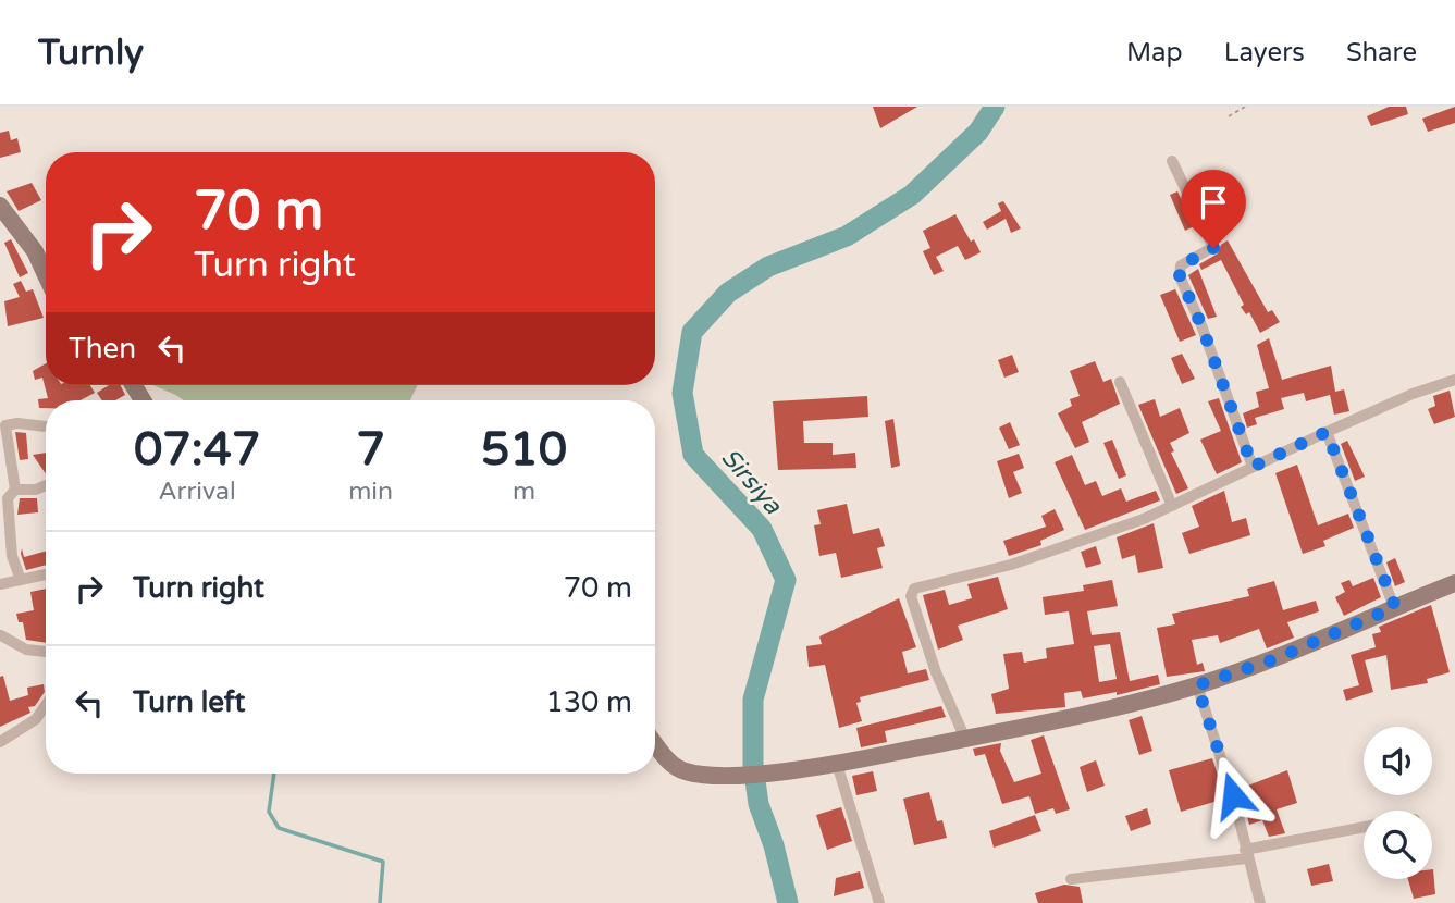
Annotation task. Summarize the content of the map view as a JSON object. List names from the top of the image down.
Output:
{
  "water": ["Sirsiya"],
  "page": {
    "header": "Turnly",
    "nav": ["Map", "Layers", "Share"],
    "turn": ["70 m", "Turn right"],
    "then": "Then",
    "eta": [
      "07:47",
      "Arrival",
      "7",
      "min",
      "510",
      "m"
    ],
    "list": [
      {
        "name": "Turn right",
        "value": "70 m"
      },
      {
        "name": "Turn left",
        "value": "130 m"
      }
    ]
  }
}
